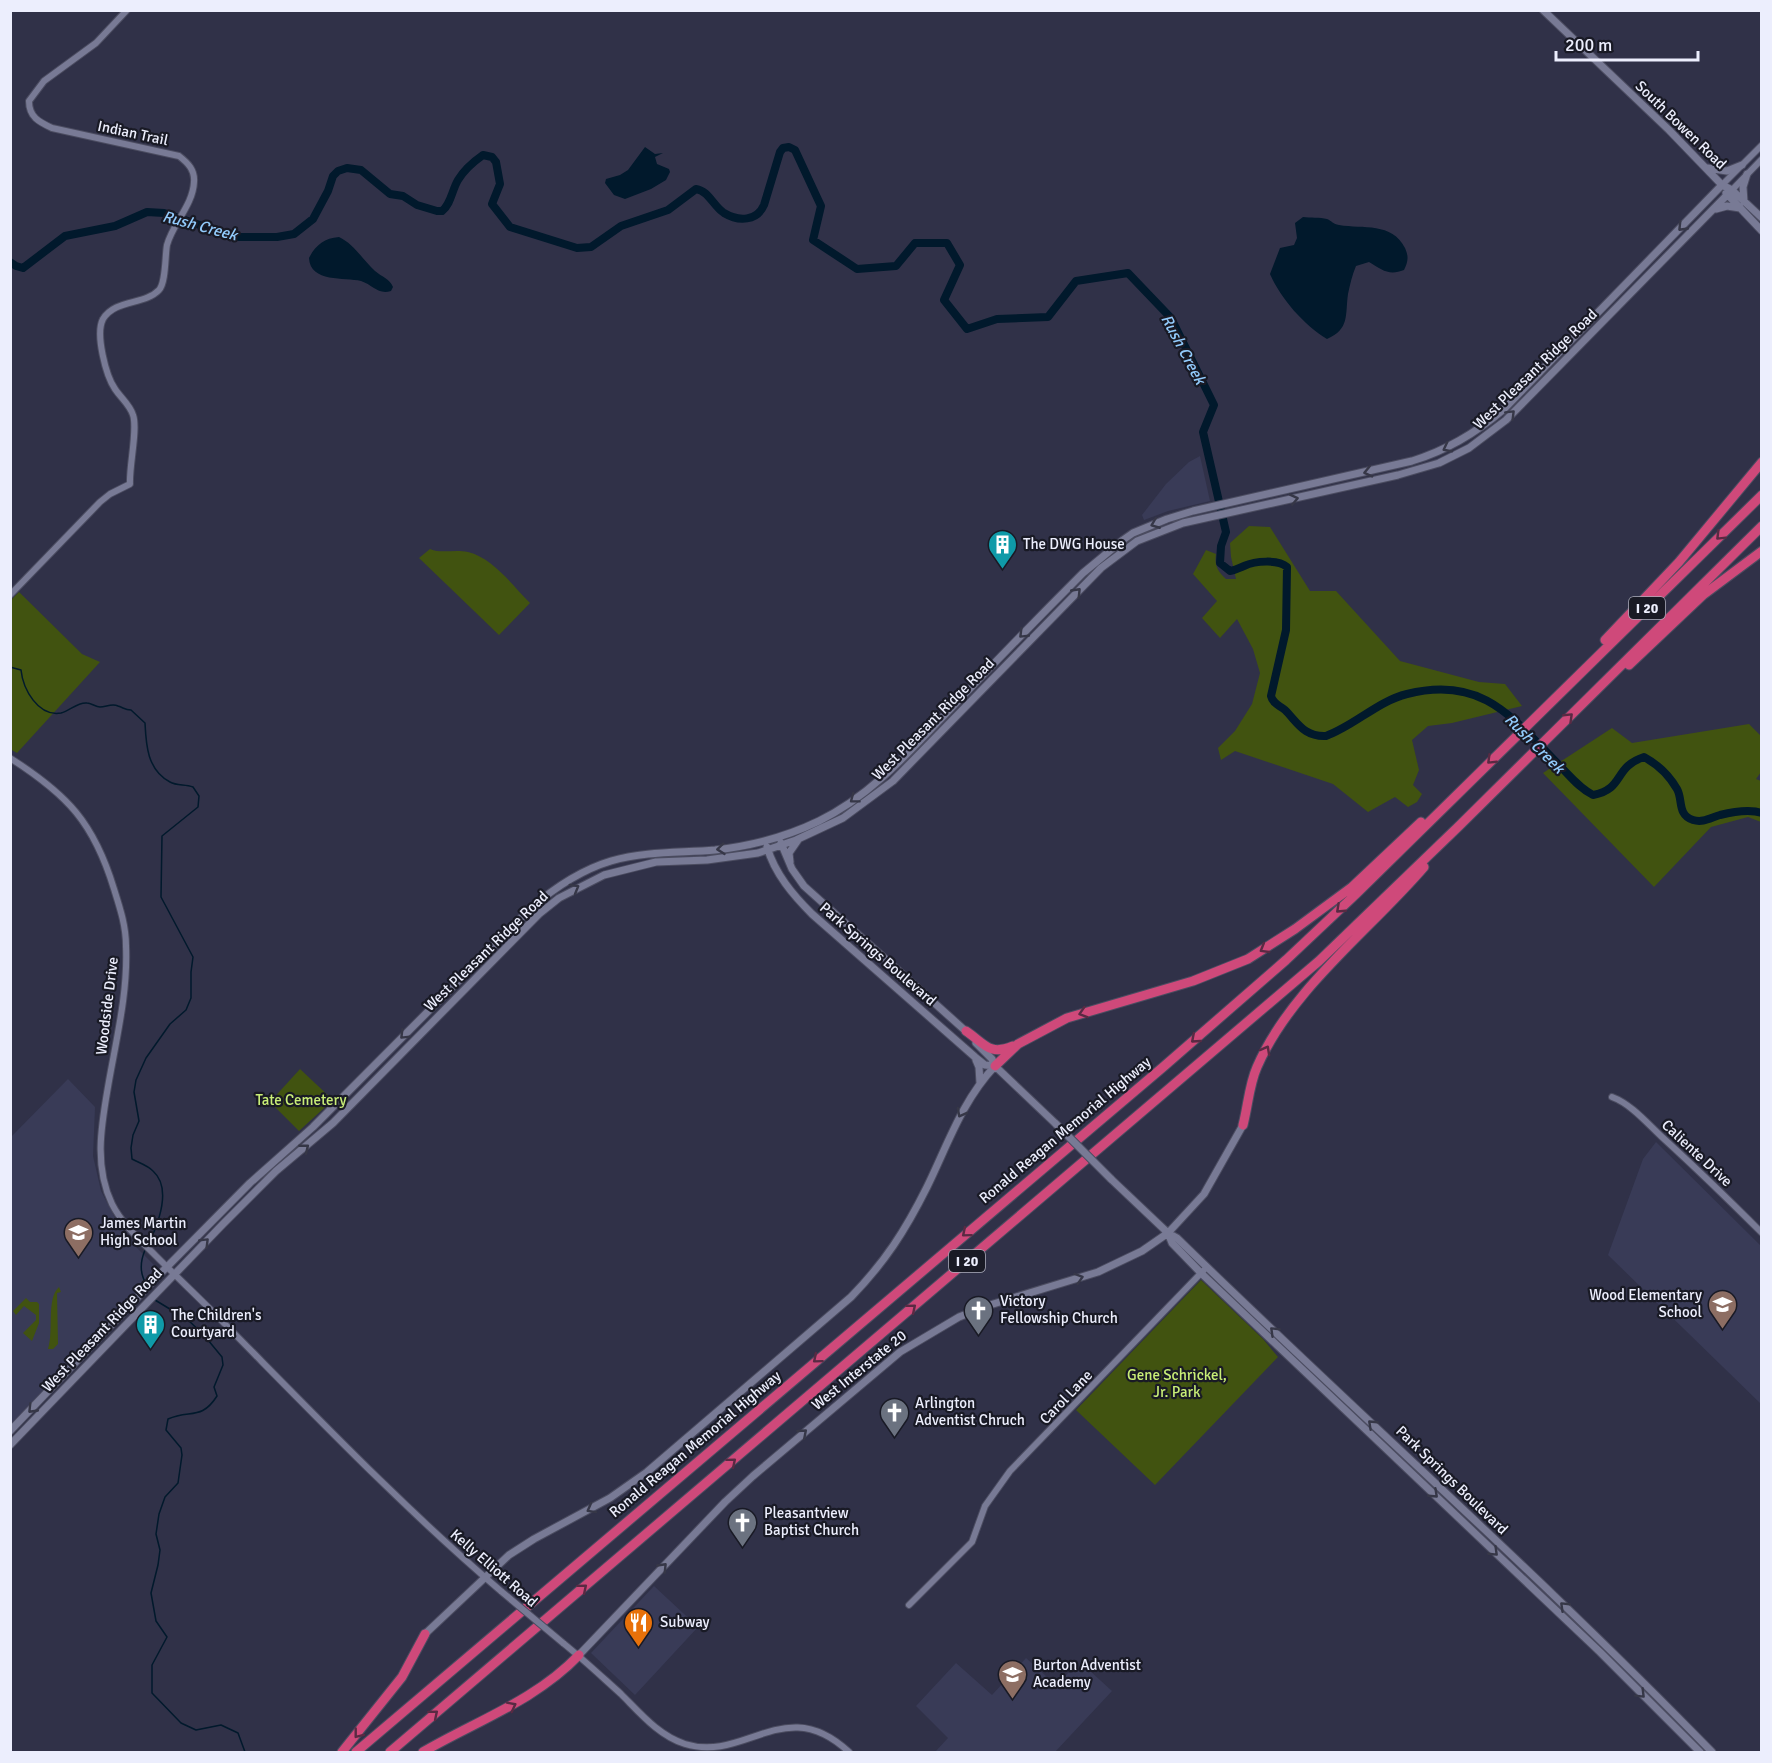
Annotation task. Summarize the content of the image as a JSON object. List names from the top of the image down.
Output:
{
  "streets": {
    "highway": ["I 20", "Ronald Reagan Memorial Highway"],
    "main road": [
      "South Bowen Road",
      "West Pleasant Ridge Road",
      "Park Springs Boulevard",
      "West Interstate 20"
    ],
    "street": [
      "Indian Trail",
      "Woodside Drive",
      "Caliente Drive",
      "Carol Lane",
      "Kelly Elliott Road"
    ]
  },
  "crossings": [
    ["South Bowen Road", "West Pleasant Ridge Road"],
    ["West Pleasant Ridge Road", "Park Springs Boulevard"],
    ["West Pleasant Ridge Road", "Woodside Drive"],
    ["West Pleasant Ridge Road", "Kelly Elliott Road"],
    ["Park Springs Boulevard", "West Interstate 20"],
    ["Park Springs Boulevard", "Carol Lane"],
    ["Woodside Drive", "Kelly Elliott Road"],
    ["West Interstate 20", "Kelly Elliott Road"]
  ],
  "one_way": ["West Interstate 20"],
  "water": ["Rush Creek"],
  "parks": ["Tate Cemetery", "Gene Schrickel, Jr. Park"],
  "places": {
    "building": ["The DWG House", "The Children's Courtyard"],
    "school or university": ["James Martin High School", "Wood Elementary School", "Burton Adventist Academy"],
    "church": ["Victory Fellowship Church", "Arlington Adventist Chruch", "Pleasantview Baptist Church"],
    "restaurant": ["Subway"]
  },
  "scale_bar": "200 m"
}
